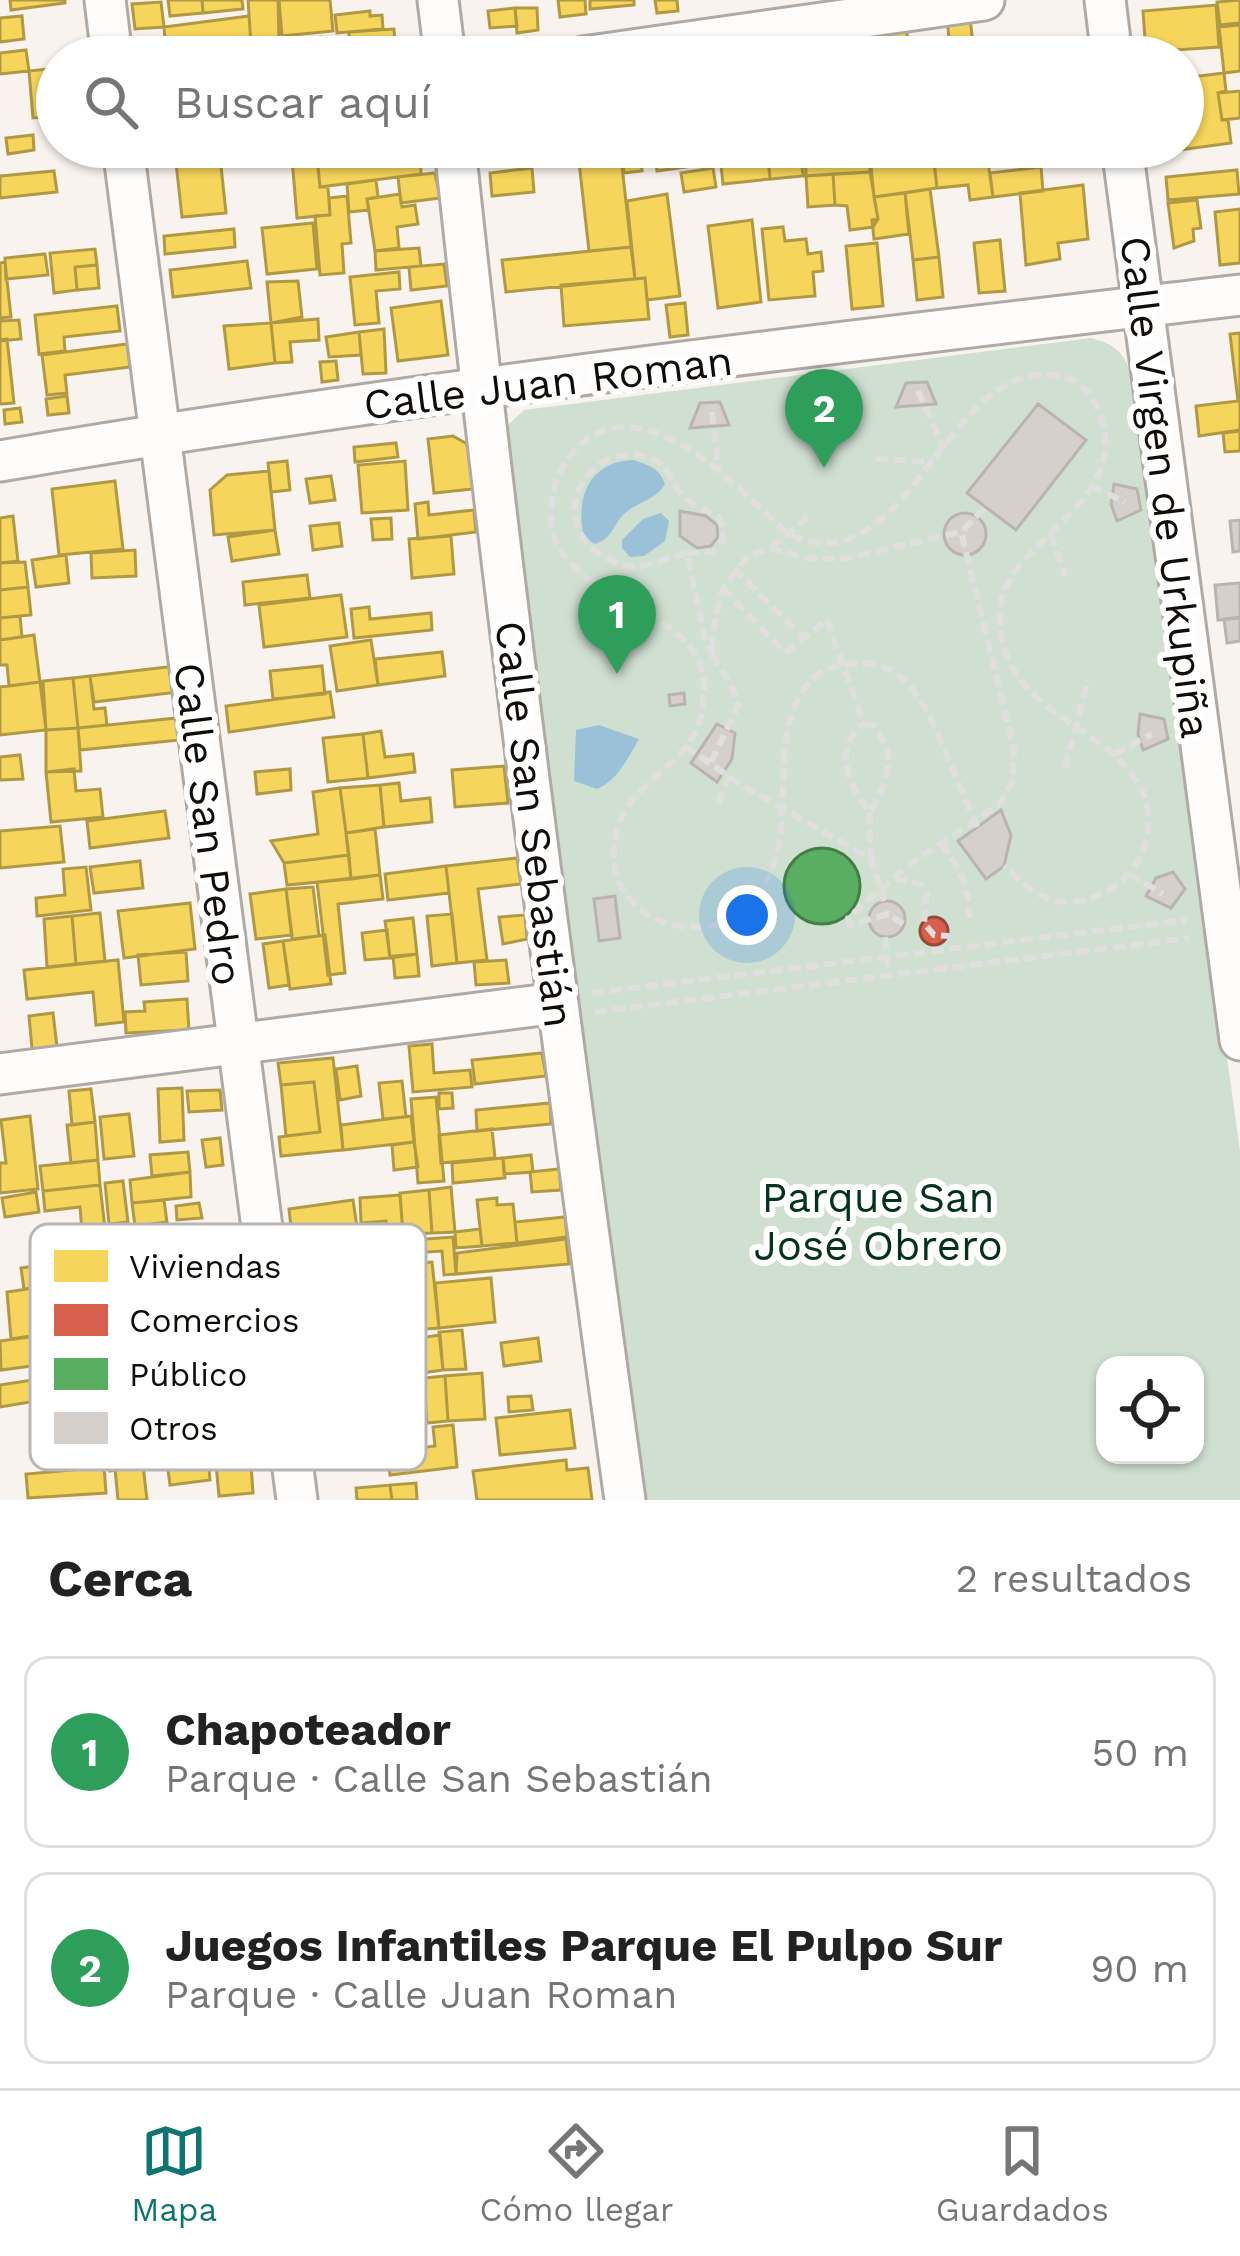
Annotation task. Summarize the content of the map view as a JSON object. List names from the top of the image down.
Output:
{
  "streets": {
    "street": [
      "Calle Juan Roman",
      "Calle Virgen de Urkupiña",
      "Calle San Pedro",
      "Calle San Sebastián"
    ]
  },
  "crossings": [
    ["Calle Juan Roman", "Calle Virgen de Urkupiña"],
    ["Calle Juan Roman", "Calle San Pedro"],
    ["Calle Juan Roman", "Calle San Sebastián"]
  ],
  "parks": ["Parque San José Obrero"],
  "legend": [
    "Viviendas",
    "Comercios",
    "Público",
    "Otros"
  ],
  "page": {
    "search": "Buscar aquí",
    "pins": ["2", "1"],
    "heading": ["Cerca", "2 resultados"],
    "list": [
      {
        "mark": "1",
        "name": "Chapoteador",
        "note": "Parque · Calle San Sebastián",
        "value": "50 m"
      },
      {
        "mark": "2",
        "name": "Juegos Infantiles Parque El Pulpo Sur",
        "note": "Parque · Calle Juan Roman",
        "value": "90 m"
      }
    ],
    "nav": ["Mapa", "Cómo llegar", "Guardados"]
  }
}
